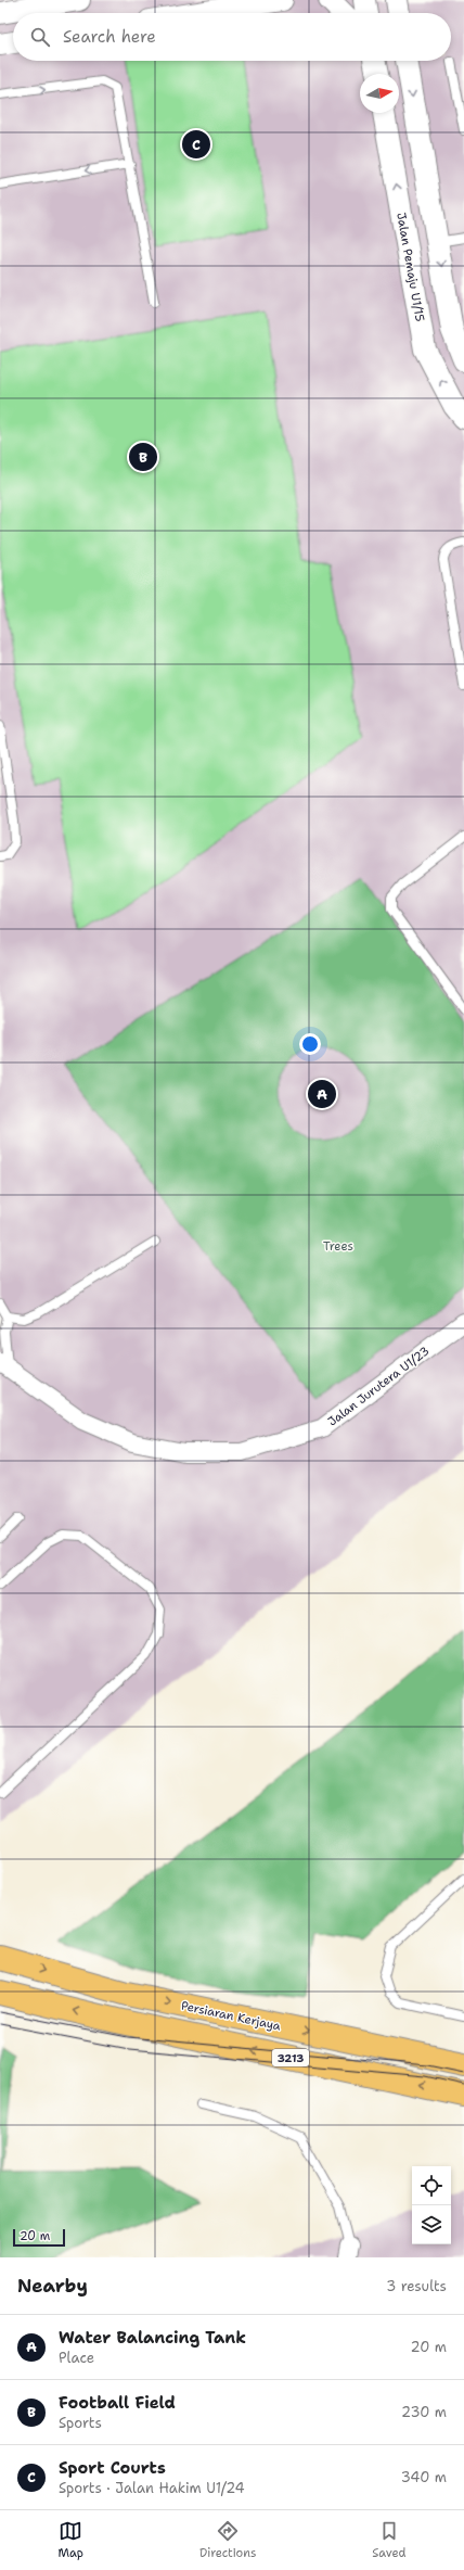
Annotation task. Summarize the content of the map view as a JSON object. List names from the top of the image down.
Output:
{
  "streets": {
    "main road": ["Persiaran Kerjaya", "3213"],
    "street": ["Jalan Pemaju U1/15", "Jalan Jurutera U1/23"]
  },
  "parks": ["Trees"],
  "scale_bar": "20 m",
  "north": "right",
  "page": {
    "search": "Search here",
    "pins": ["C", "B", "A"],
    "scale": "20 m",
    "heading": ["Nearby", "3 results"],
    "list": [
      {
        "mark": "A",
        "name": "Water Balancing Tank",
        "note": "Place",
        "value": "20 m"
      },
      {
        "mark": "B",
        "name": "Football Field",
        "note": "Sports",
        "value": "230 m"
      },
      {
        "mark": "C",
        "name": "Sport Courts",
        "note": "Sports · Jalan Hakim U1/24",
        "value": "340 m"
      }
    ],
    "nav": ["Map", "Directions", "Saved"]
  }
}
